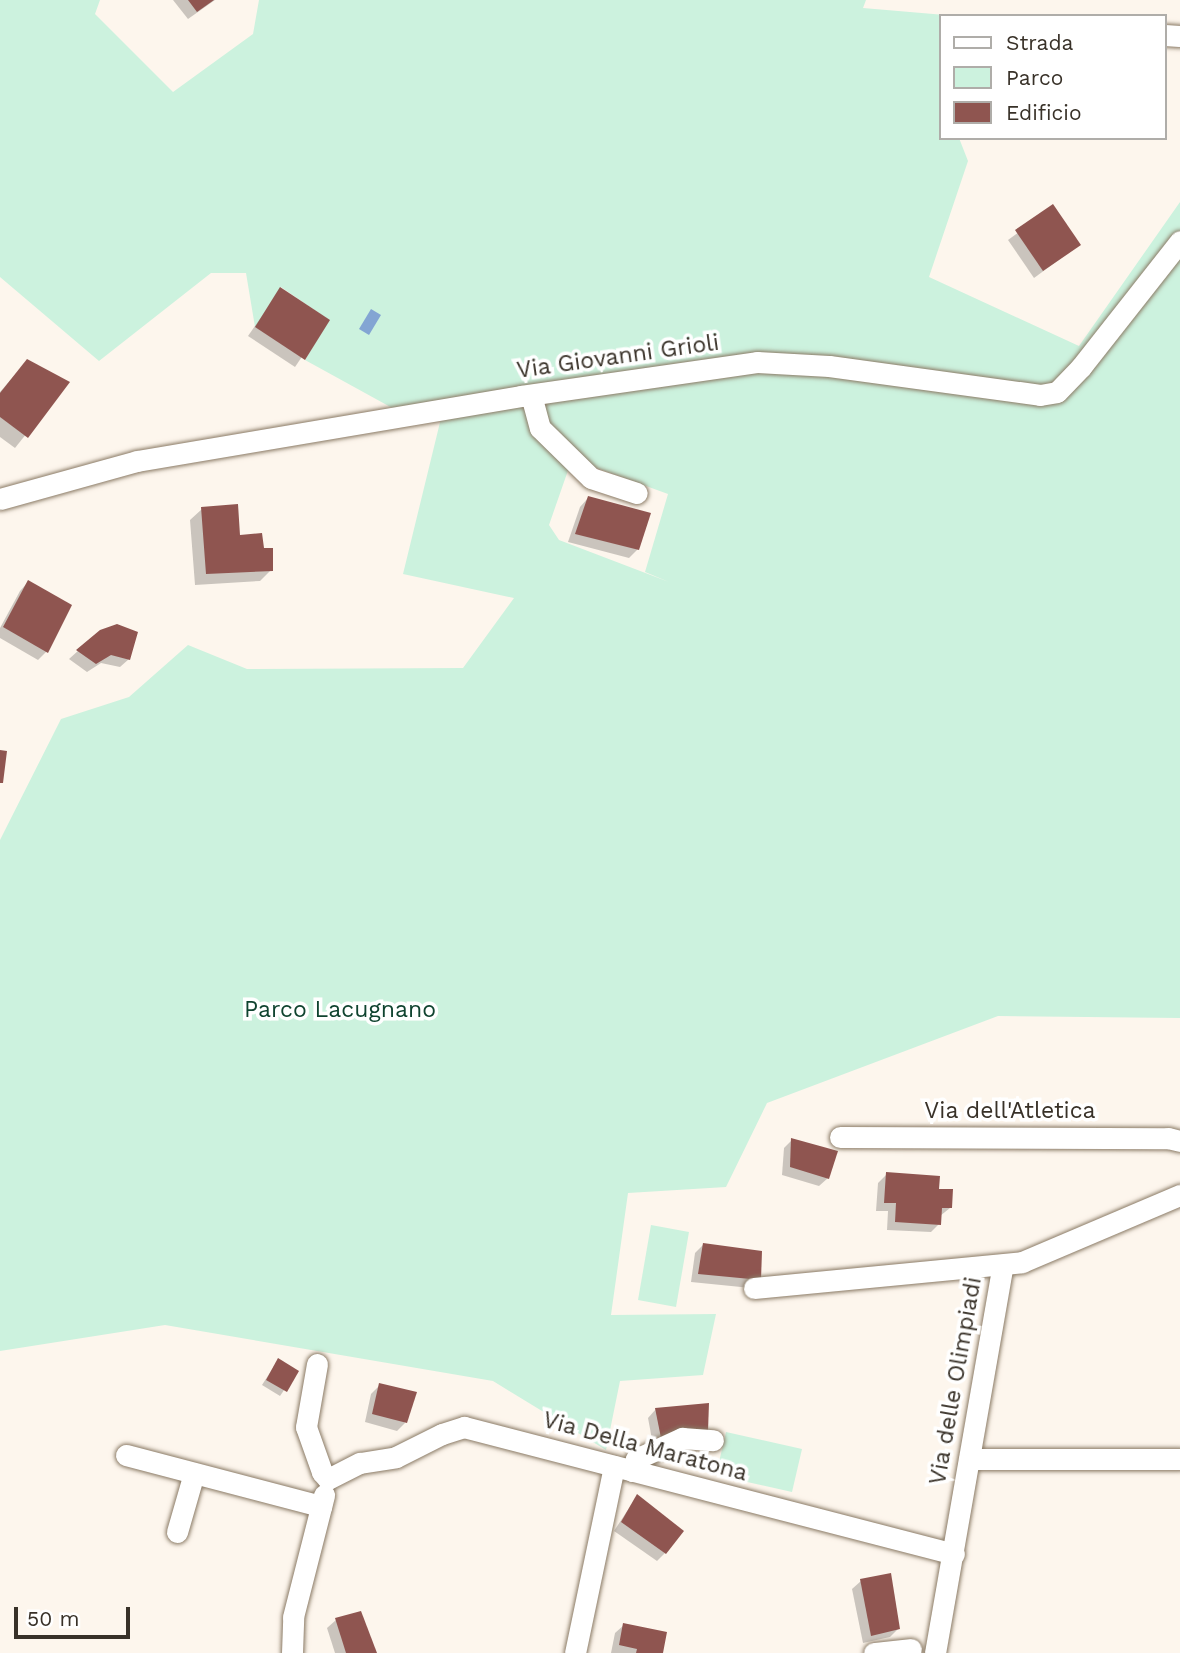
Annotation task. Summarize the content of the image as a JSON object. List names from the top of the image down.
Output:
{
  "streets": {
    "street": [
      "Via Giovanni Grioli",
      "Via dell'Atletica",
      "Via delle Olimpiadi",
      "Via Della Maratona"
    ]
  },
  "crossings": [
    ["Via delle Olimpiadi", "Via Della Maratona"]
  ],
  "parks": ["Parco Lacugnano"],
  "legend": ["Strada", "Parco", "Edificio"],
  "scale_bar": "50 m"
}
